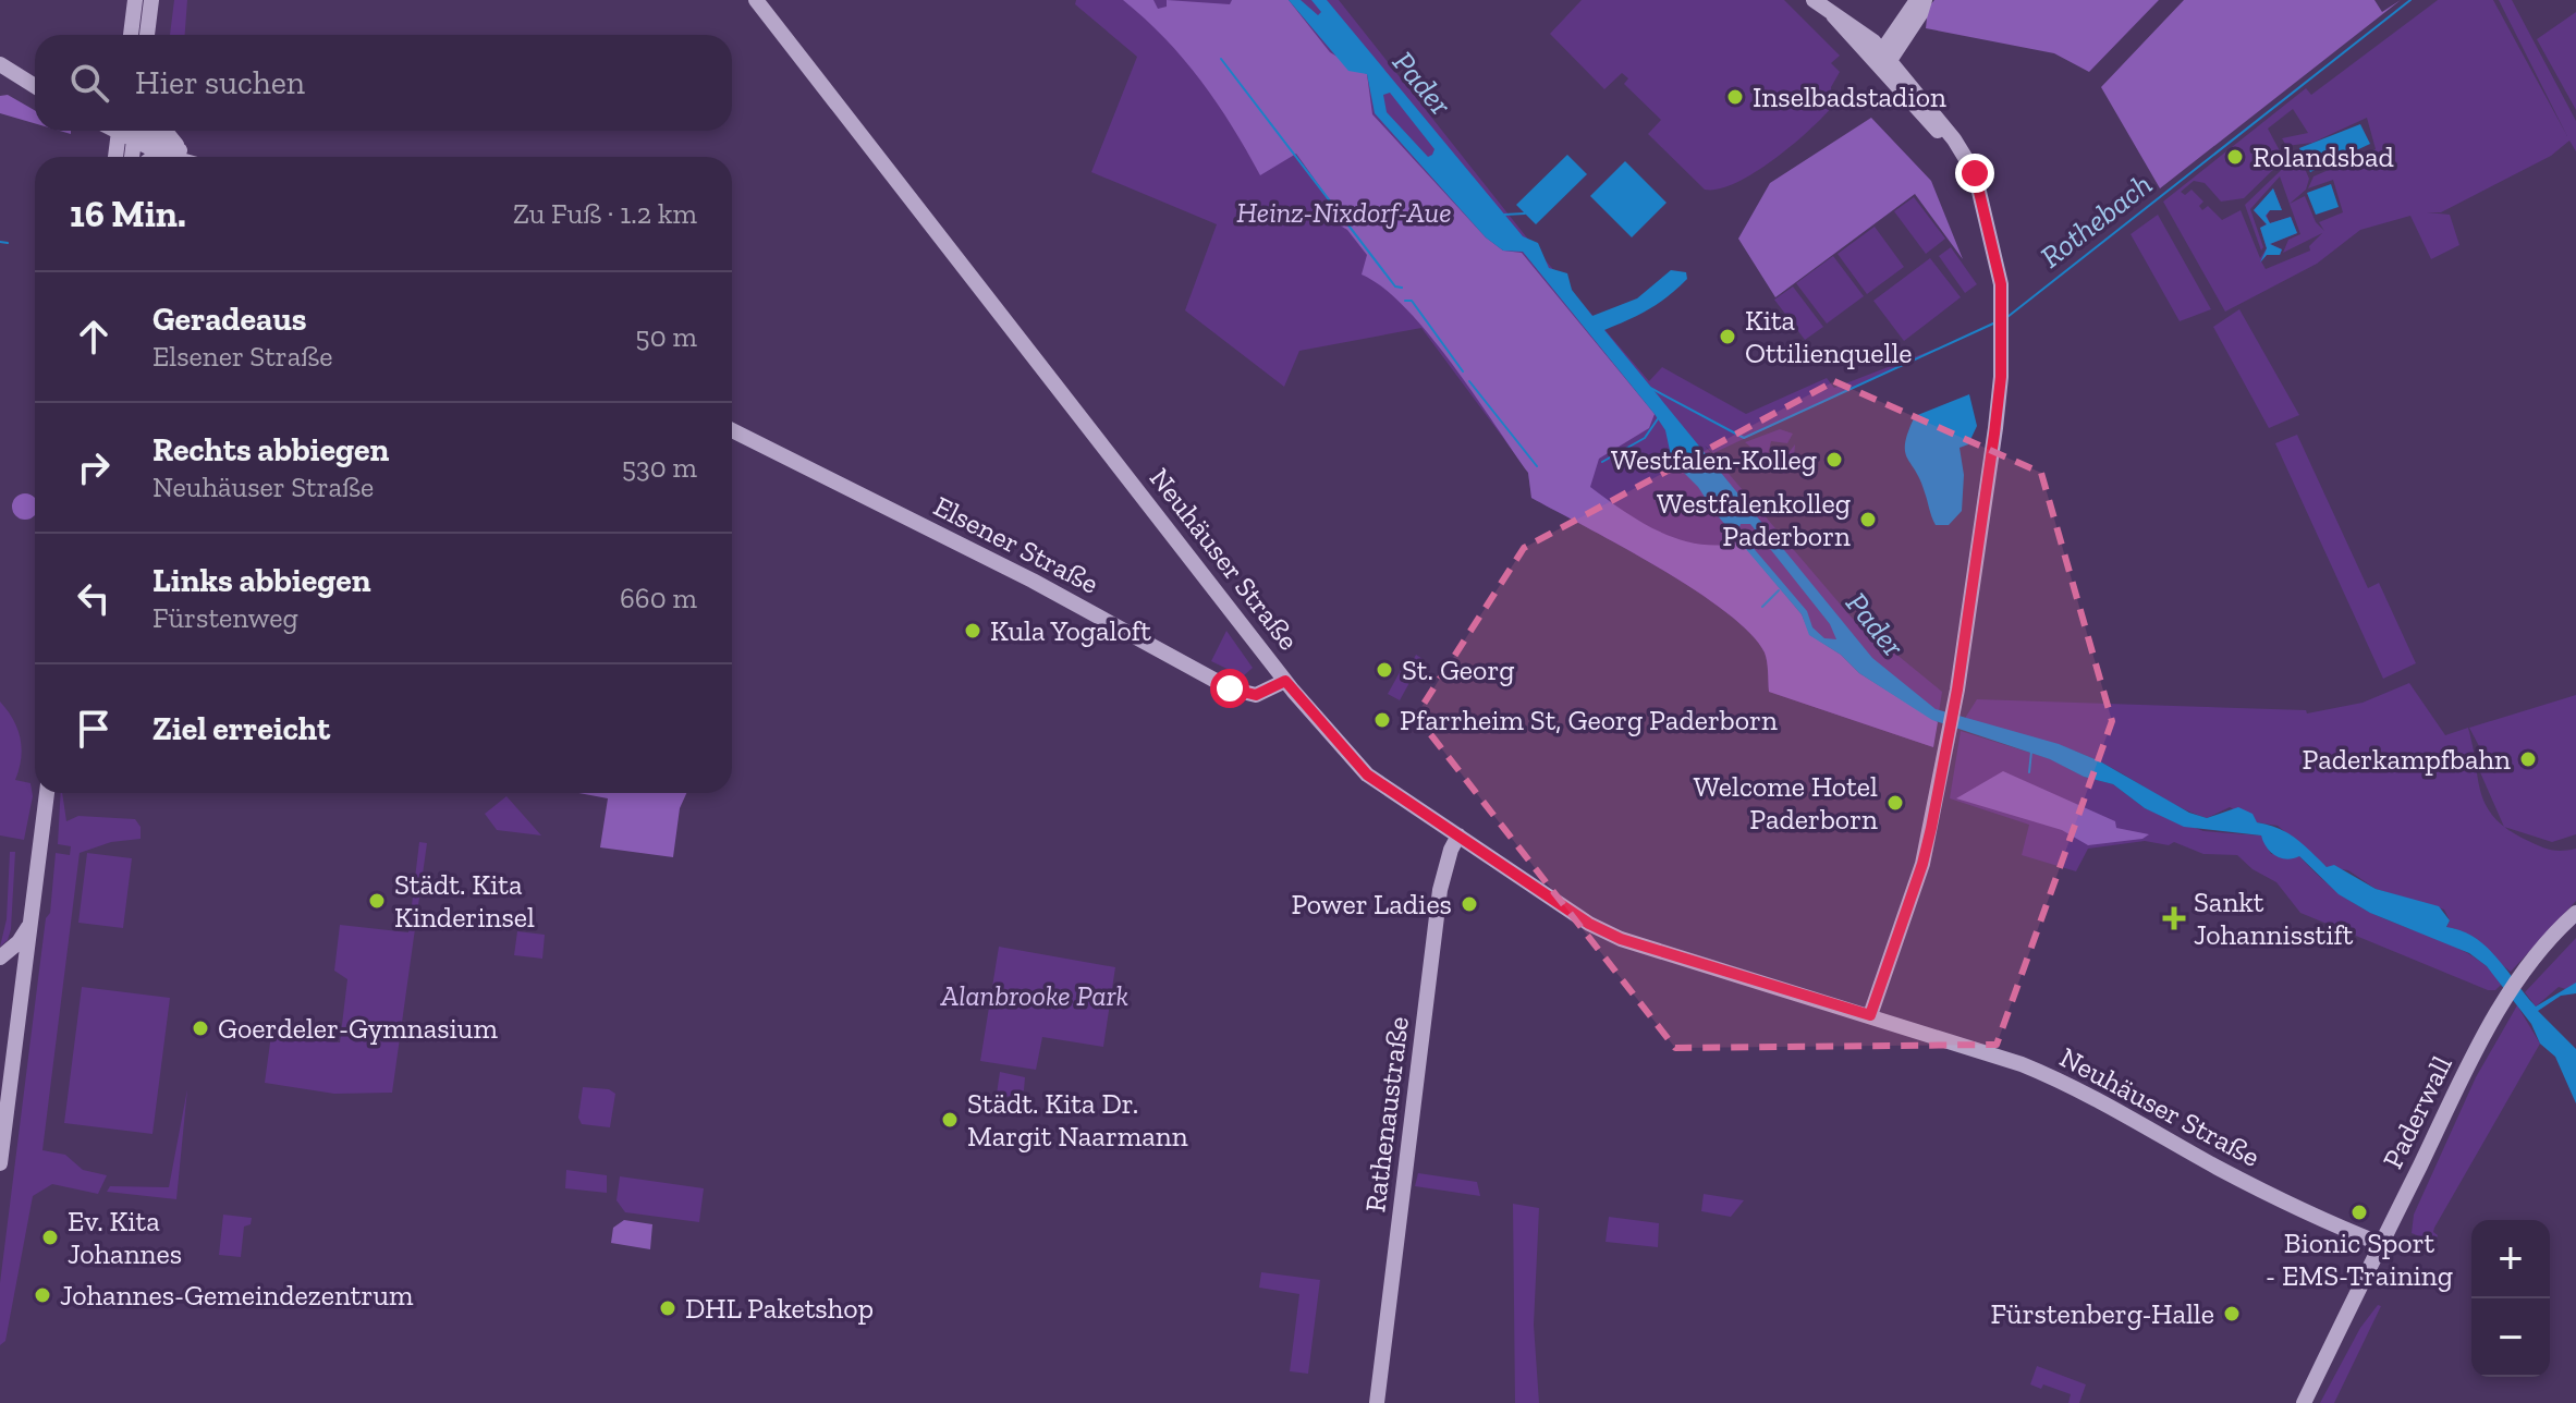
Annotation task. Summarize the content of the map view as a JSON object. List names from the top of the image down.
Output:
{
  "streets": {
    "main road": [
      "Elsener Straße",
      "Neuhäuser Straße",
      "Paderwall",
      "Rathenaustraße"
    ]
  },
  "crossings": [
    ["Elsener Straße", "Neuhäuser Straße"],
    ["Neuhäuser Straße", "Paderwall"],
    ["Neuhäuser Straße", "Rathenaustraße"]
  ],
  "water": ["Pader", "Rothebach"],
  "parks": ["Heinz-Nixdorf-Aue", "Alanbrooke Park"],
  "places": {
    "other": [
      "Inselbadstadion",
      "Rolandsbad",
      "Kita Ottilienquelle",
      "Westfalen-Kolleg",
      "Westfalenkolleg Paderborn",
      "Kula Yogaloft",
      "St. Georg",
      "Pfarrheim St, Georg Paderborn",
      "Paderkampfbahn",
      "Welcome Hotel Paderborn",
      "Städt. Kita Kinderinsel",
      "Power Ladies",
      "Goerdeler-Gymnasium",
      "Städt. Kita Dr. Margit Naarmann",
      "Bionic Sport - EMS-Training",
      "Ev. Kita Johannes",
      "Johannes-Gemeindezentrum",
      "DHL Paketshop",
      "Fürstenberg-Halle"
    ],
    "health": ["Sankt Johannisstift"]
  },
  "page": {
    "search": "Hier suchen",
    "heading": ["16 Min.", "Zu Fuß · 1.2 km"],
    "list": [
      ["Geradeaus", "Elsener Straße", "50 m"],
      ["Rechts abbiegen", "Neuhäuser Straße", "530 m"],
      ["Links abbiegen", "Fürstenweg", "660 m"],
      "Ziel erreicht"
    ],
    "map_buttons": ["+", "−"]
  }
}
